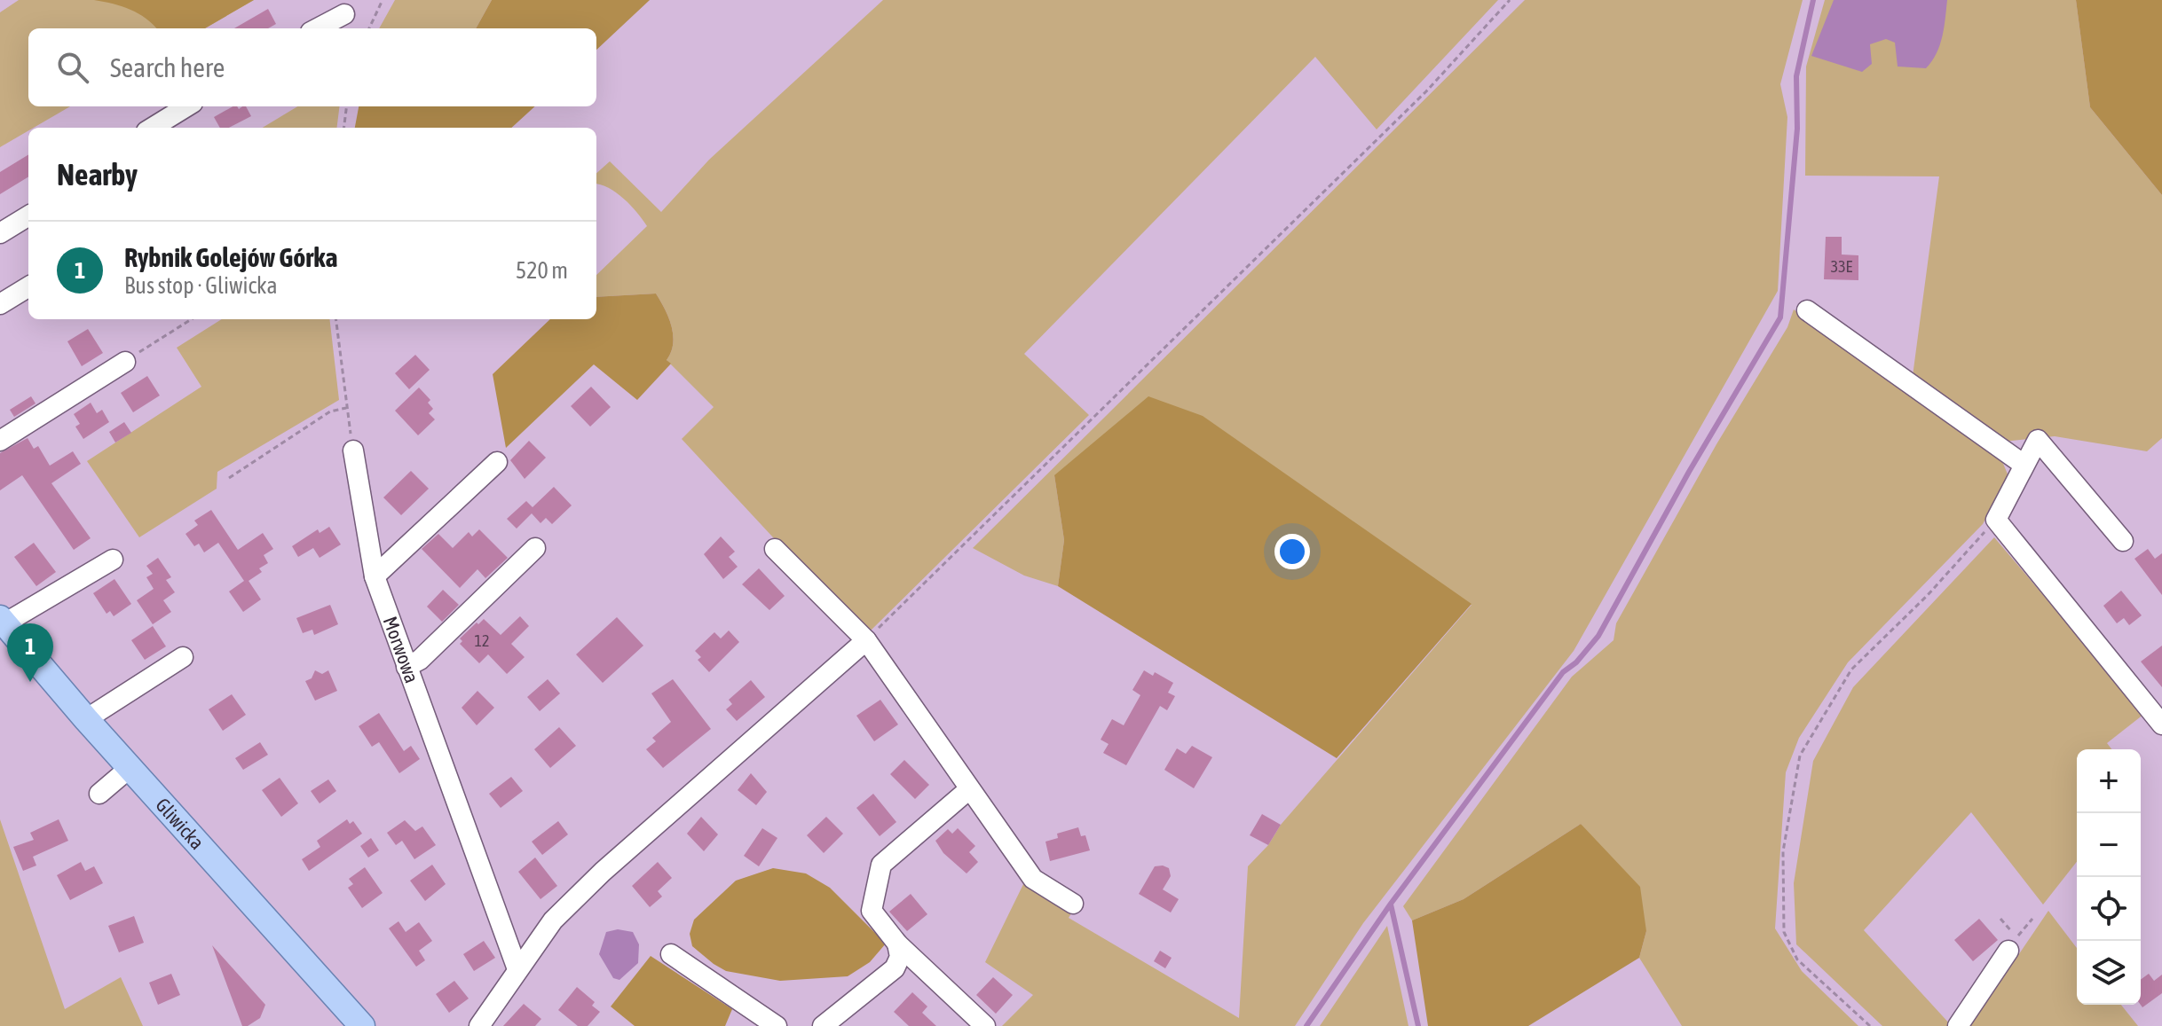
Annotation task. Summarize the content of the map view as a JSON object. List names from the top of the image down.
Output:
{
  "streets": {
    "main road": ["Gliwicka"],
    "street": ["Morwowa"]
  },
  "house_numbers": ["33E", "12"],
  "page": {
    "search": "Search here",
    "heading": "Nearby",
    "list": [
      {
        "mark": "1",
        "name": "Rybnik Golejów Górka",
        "note": "Bus stop · Gliwicka",
        "value": "520 m"
      }
    ],
    "pins": "1",
    "map_buttons": ["+", "−"]
  }
}
